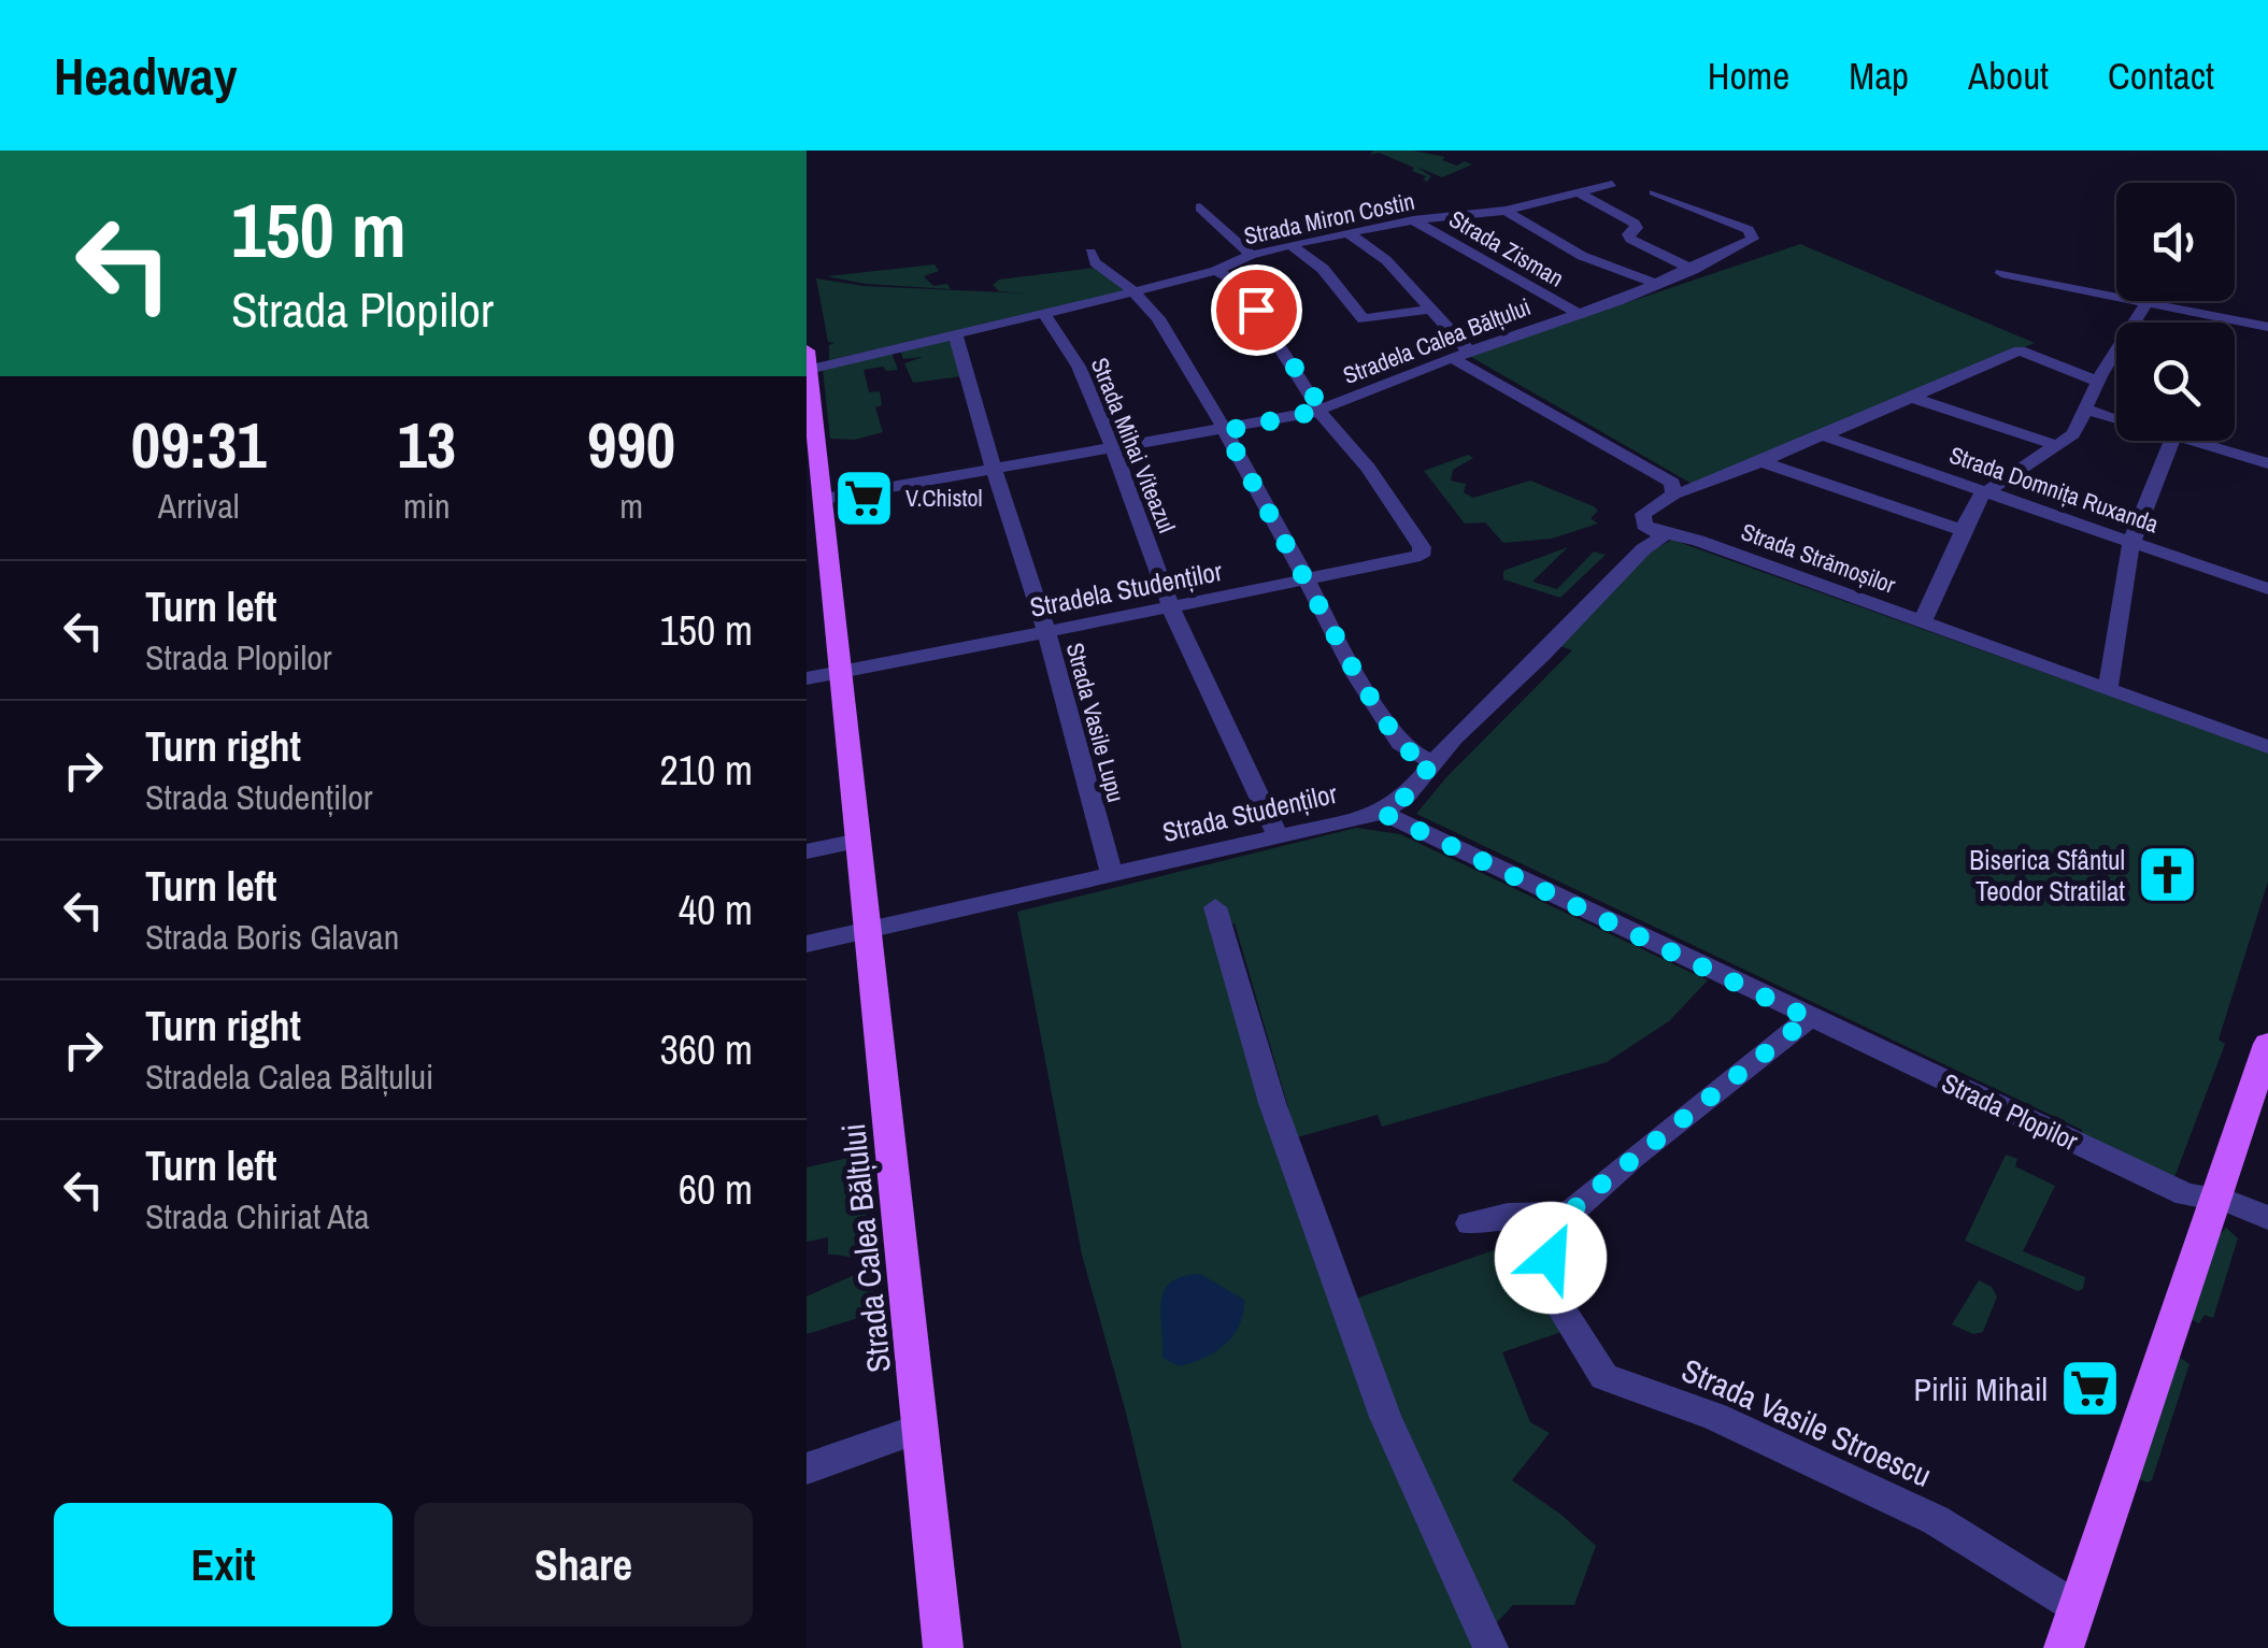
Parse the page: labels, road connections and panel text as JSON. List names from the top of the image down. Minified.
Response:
{"streets":{"main road":["Strada Calea Bălțului"],"street":["Strada Miron Costin","Strada Zisman","Stradela Calea Bălțului","Strada Mihai Viteazul","Strada Domnița Ruxanda","Strada Strămoșilor","Stradela Studenților","Strada Vasile Lupu","Strada Studenților","Strada Plopilor","Strada Vasile Stroescu"]},"crossings":[["Strada Miron Costin","Strada Zisman"],["Strada Miron Costin","Strada Mihai Viteazul"],["Strada Miron Costin","Strada Vasile Lupu"],["Strada Miron Costin","Strada Calea Bălțului"],["Strada Zisman","Stradela Calea Bălțului"],["Stradela Calea Bălțului","Strada Mihai Viteazul"],["Stradela Calea Bălțului","Stradela Studenților"],["Stradela Calea Bălțului","Strada Vasile Lupu"],["Stradela Calea Bălțului","Strada Calea Bălțului"],["Strada Mihai Viteazul","Stradela Studenților"],["Strada Mihai Viteazul","Strada Studenților"],["Stradela Studenților","Strada Vasile Lupu"],["Stradela Studenților","Strada Calea Bălțului"],["Strada Vasile Lupu","Strada Studenților"],["Strada Studenților","Strada Plopilor"],["Strada Studenților","Strada Calea Bălțului"]],"places":{"supermarket":["V.Chistol","Pirlii Mihail"],"church":["Biserica Sfântul Teodor Stratilat"]},"page":{"header":"Headway","nav":["Home","Map","About","Contact"],"turn":["150 m","Strada Plopilor"],"eta":["09:31","Arrival","13","min","990","m"],"list":[{"name":"Turn left","note":"Strada Plopilor","value":"150 m"},{"name":"Turn right","note":"Strada Studenților","value":"210 m"},{"name":"Turn left","note":"Strada Boris Glavan","value":"40 m"},{"name":"Turn right","note":"Stradela Calea Bălțului","value":"360 m"},{"name":"Turn left","note":"Strada Chiriat Ata","value":"60 m"}],"buttons":["Exit","Share"]}}
